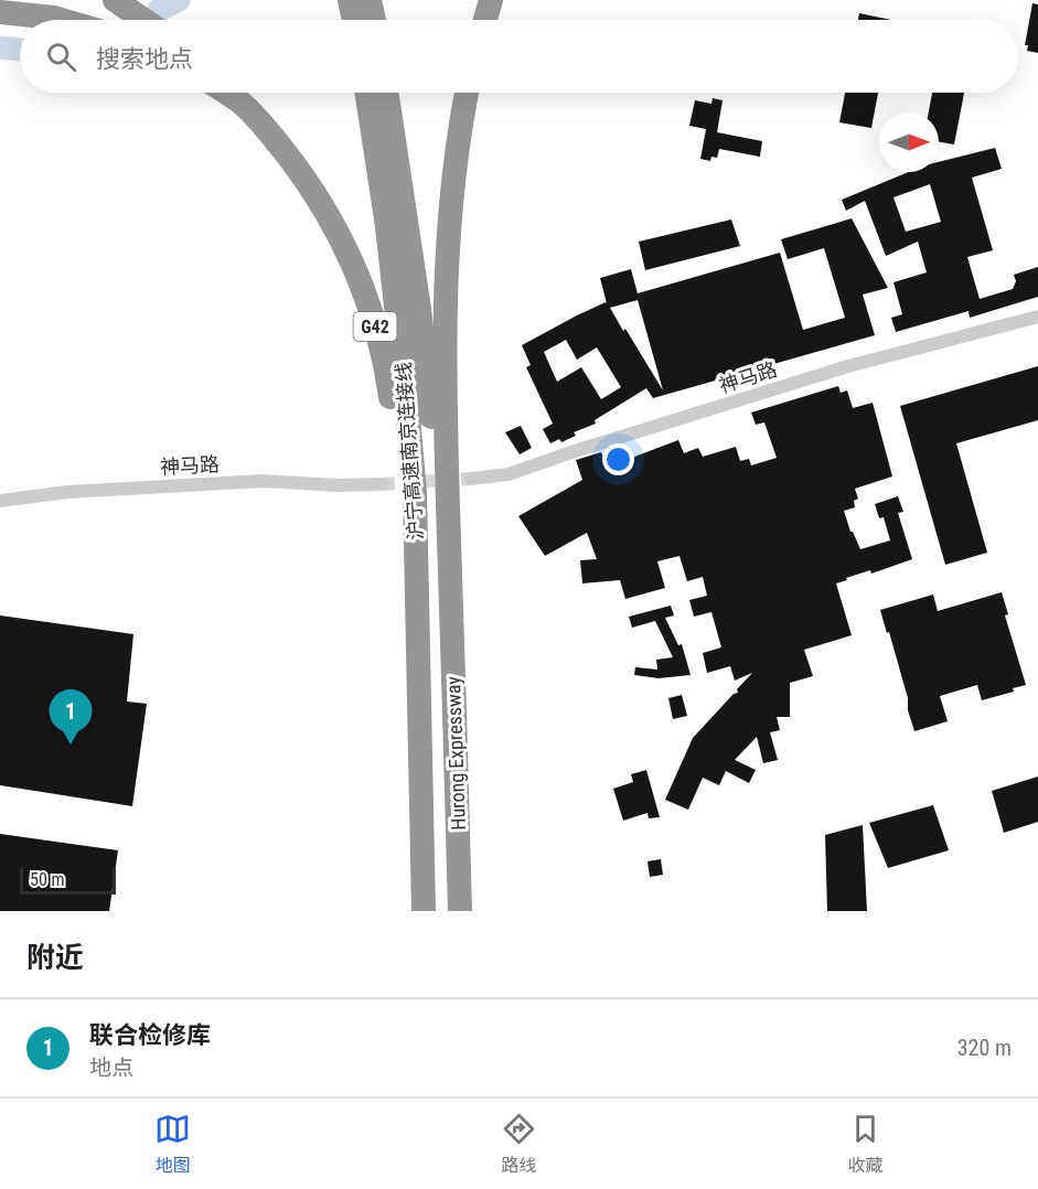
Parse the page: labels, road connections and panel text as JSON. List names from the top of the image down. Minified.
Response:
{"streets":{"highway":["G42","沪宁高速南京连接线","Hurong Expressway"],"street":["神马路"]},"crossings":[["G42","沪宁高速南京连接线"],["G42","Hurong Expressway"],["沪宁高速南京连接线","Hurong Expressway"]],"scale_bar":"50 m","north":"right","page":{"search":"搜索地点","pins":"1","scale":"50 m","heading":"附近","list":[{"mark":"1","name":"联合检修库","note":"地点","value":"320 m"}],"nav":["地图","路线","收藏"]}}
